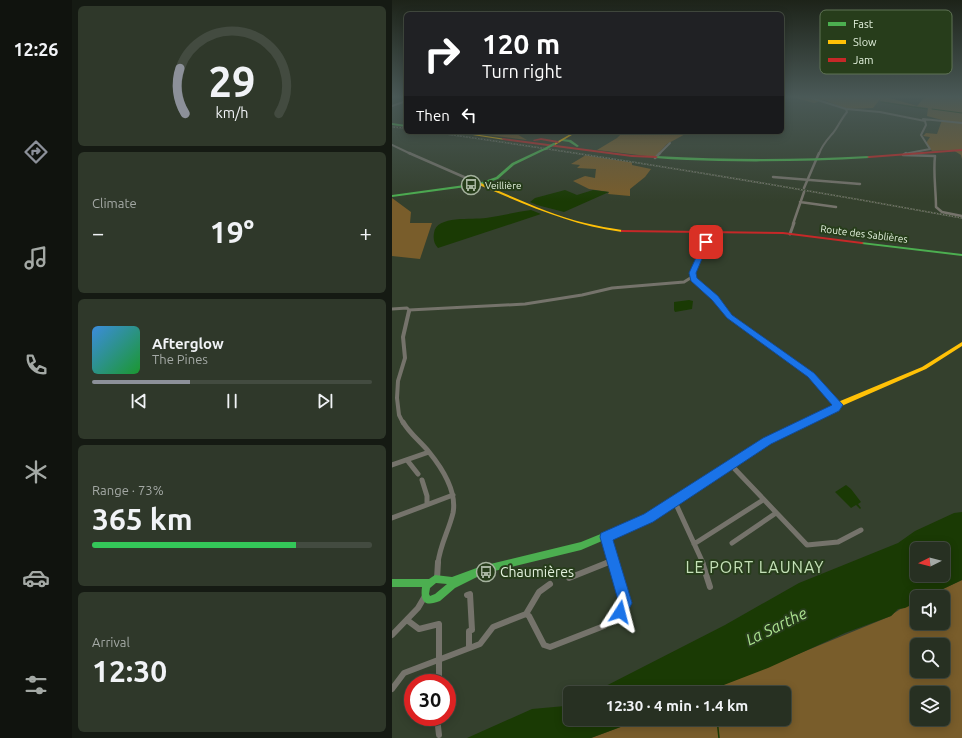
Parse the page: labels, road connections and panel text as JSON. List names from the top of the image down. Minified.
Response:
{"streets":{"street":["Route des Sablières"]},"districts":["LE PORT LAUNAY"],"water":["La Sarthe"],"places":{"bus stop":["Veillière","Chaumières"]},"legend":["Fast","Slow","Jam"],"north":"left","page":{"tabs":"12:26","turn":["120 m","Turn right"],"then":"Then","tile":["Climate",["Range · 73%","365 km"],["Arrival","12:30"]],"heat":["−","19°","+"],"song":["Afterglow","The Pines"],"limit":"30","trip":"12:30 · 4 min · 1.4 km","gauge":["29","km/h"]}}
